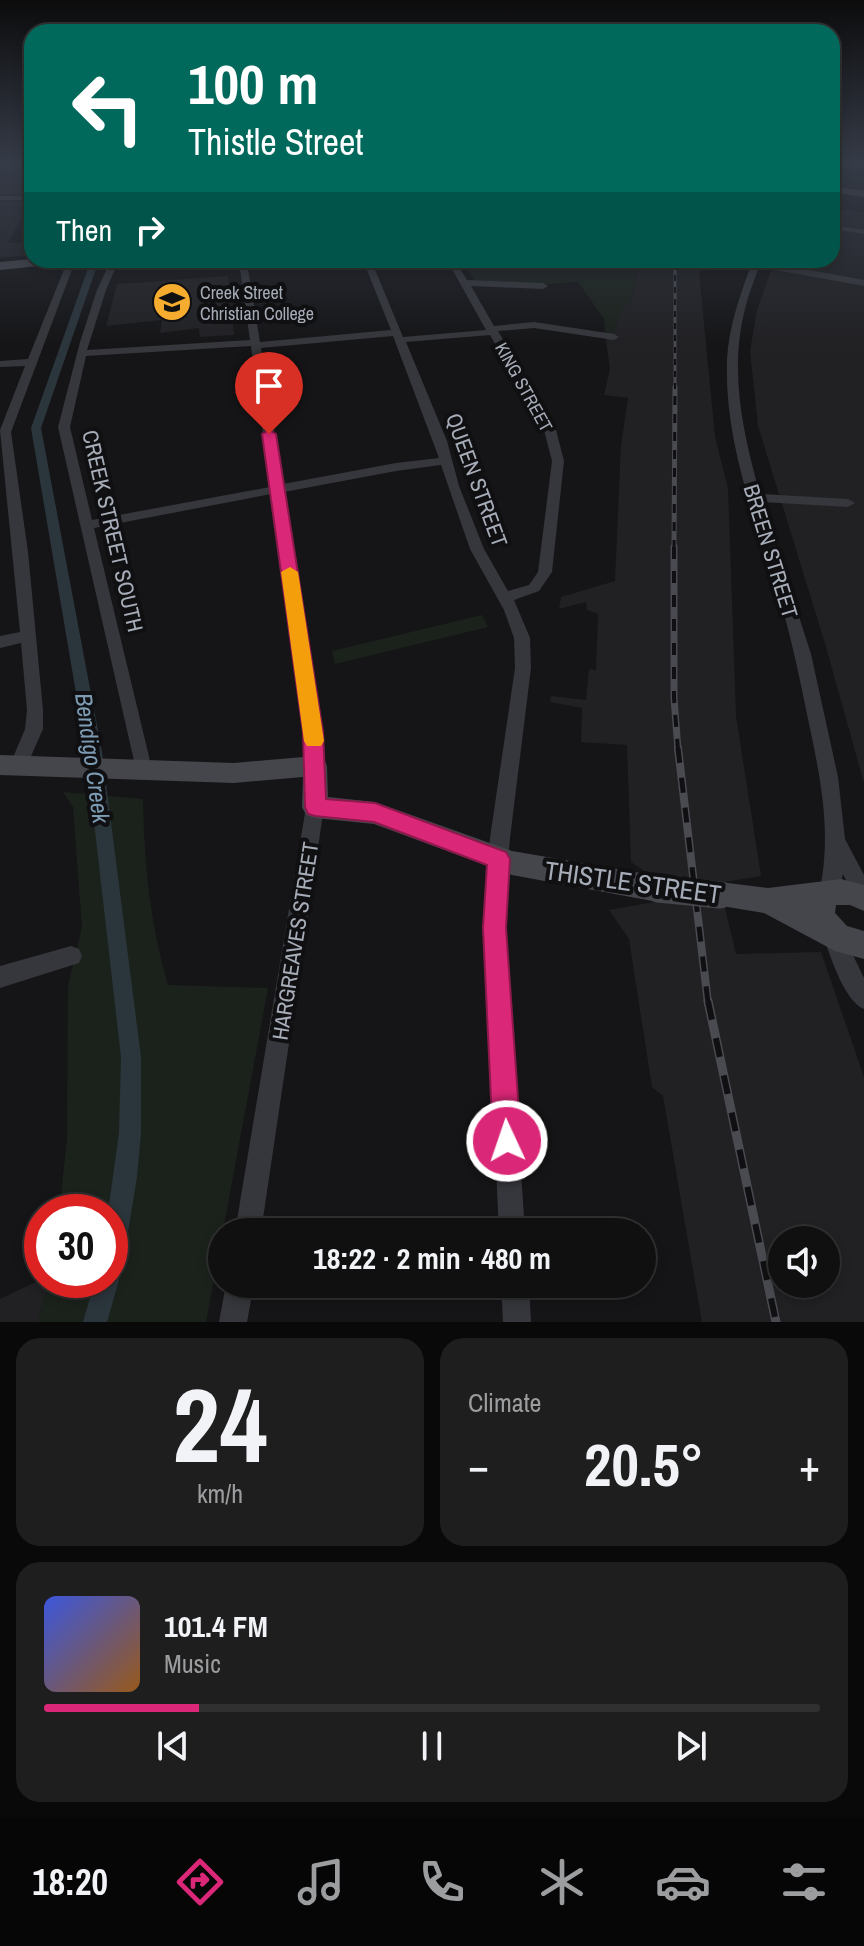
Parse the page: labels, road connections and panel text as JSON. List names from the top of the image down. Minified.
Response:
{"streets":{"street":["KING STREET","QUEEN STREET","CREEK STREET SOUTH","BREEN STREET","THISTLE STREET","HARGREAVES STREET"]},"crossings":[["KING STREET","QUEEN STREET"],["QUEEN STREET","THISTLE STREET"],["BREEN STREET","THISTLE STREET"],["THISTLE STREET","HARGREAVES STREET"]],"water":["Bendigo Creek"],"places":{"school or university":["Creek Street Christian College"]},"page":{"turn":["100 m","Thistle Street"],"then":"Then","limit":"30","trip":"18:22 · 2 min · 480 m","tile":[["24","km/h"],"Climate"],"heat":["−","20.5°","+"],"song":["101.4 FM","Music"],"tabs":"18:20"}}
